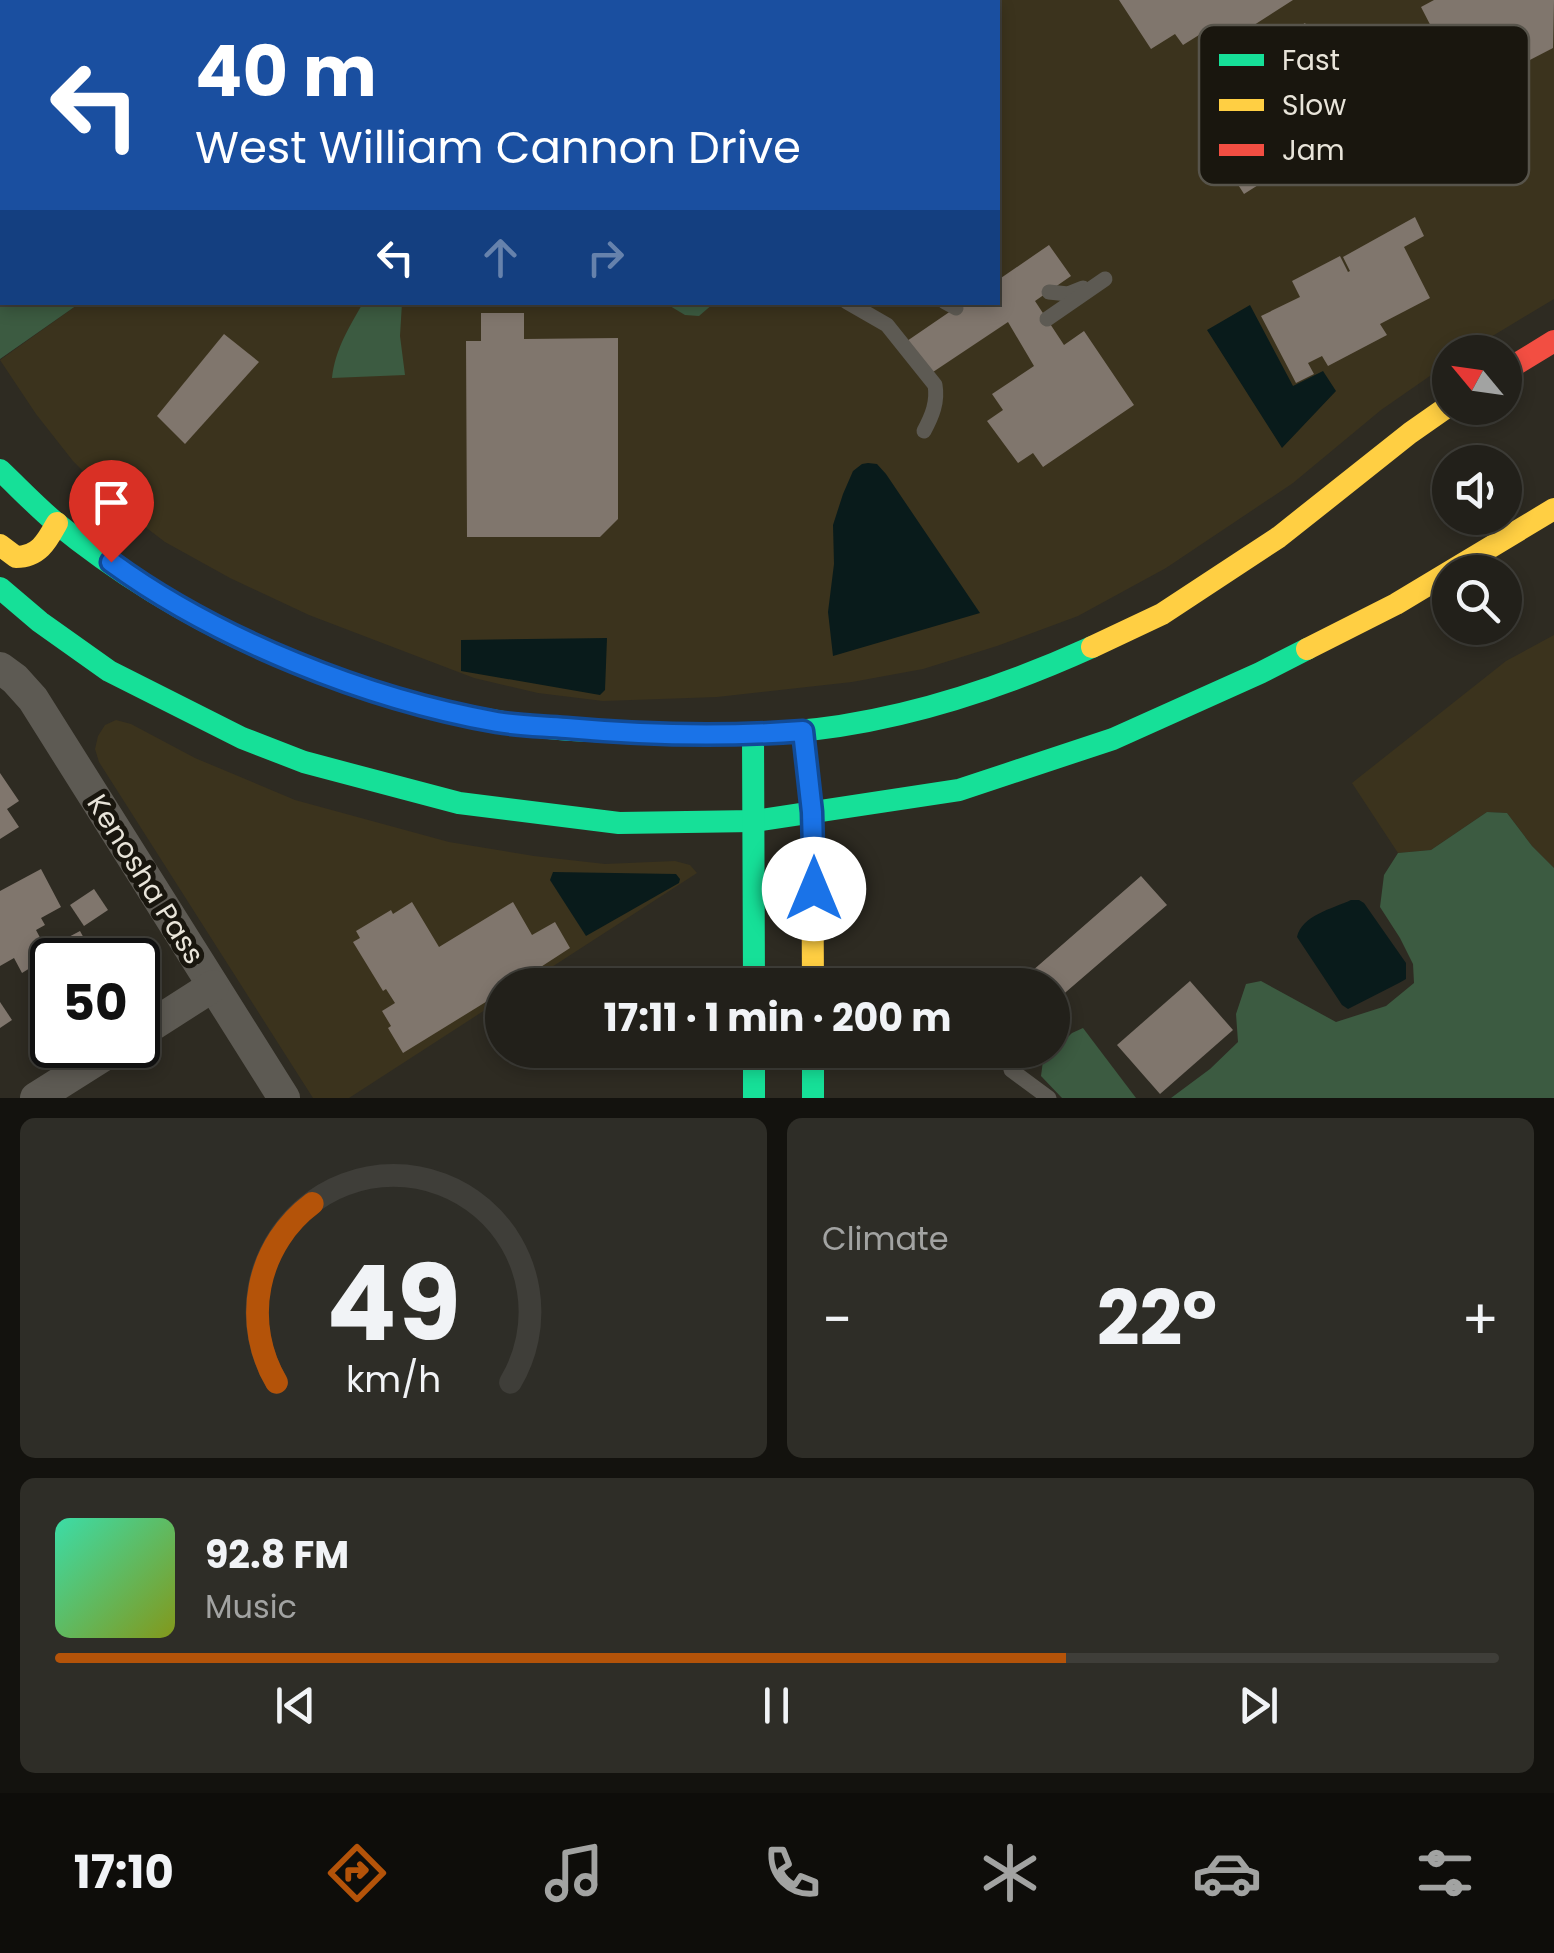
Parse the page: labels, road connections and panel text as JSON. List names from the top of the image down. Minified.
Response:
{"streets":{"street":["Kenosha Pass"]},"legend":["Fast","Slow","Jam"],"north":"top left","page":{"turn":["40 m","West William Cannon Drive"],"limit":"50","trip":"17:11 · 1 min · 200 m","tile":"Climate","heat":["−","22°","+"],"song":["92.8 FM","Music"],"tabs":"17:10","gauge":["49","km/h"]}}
